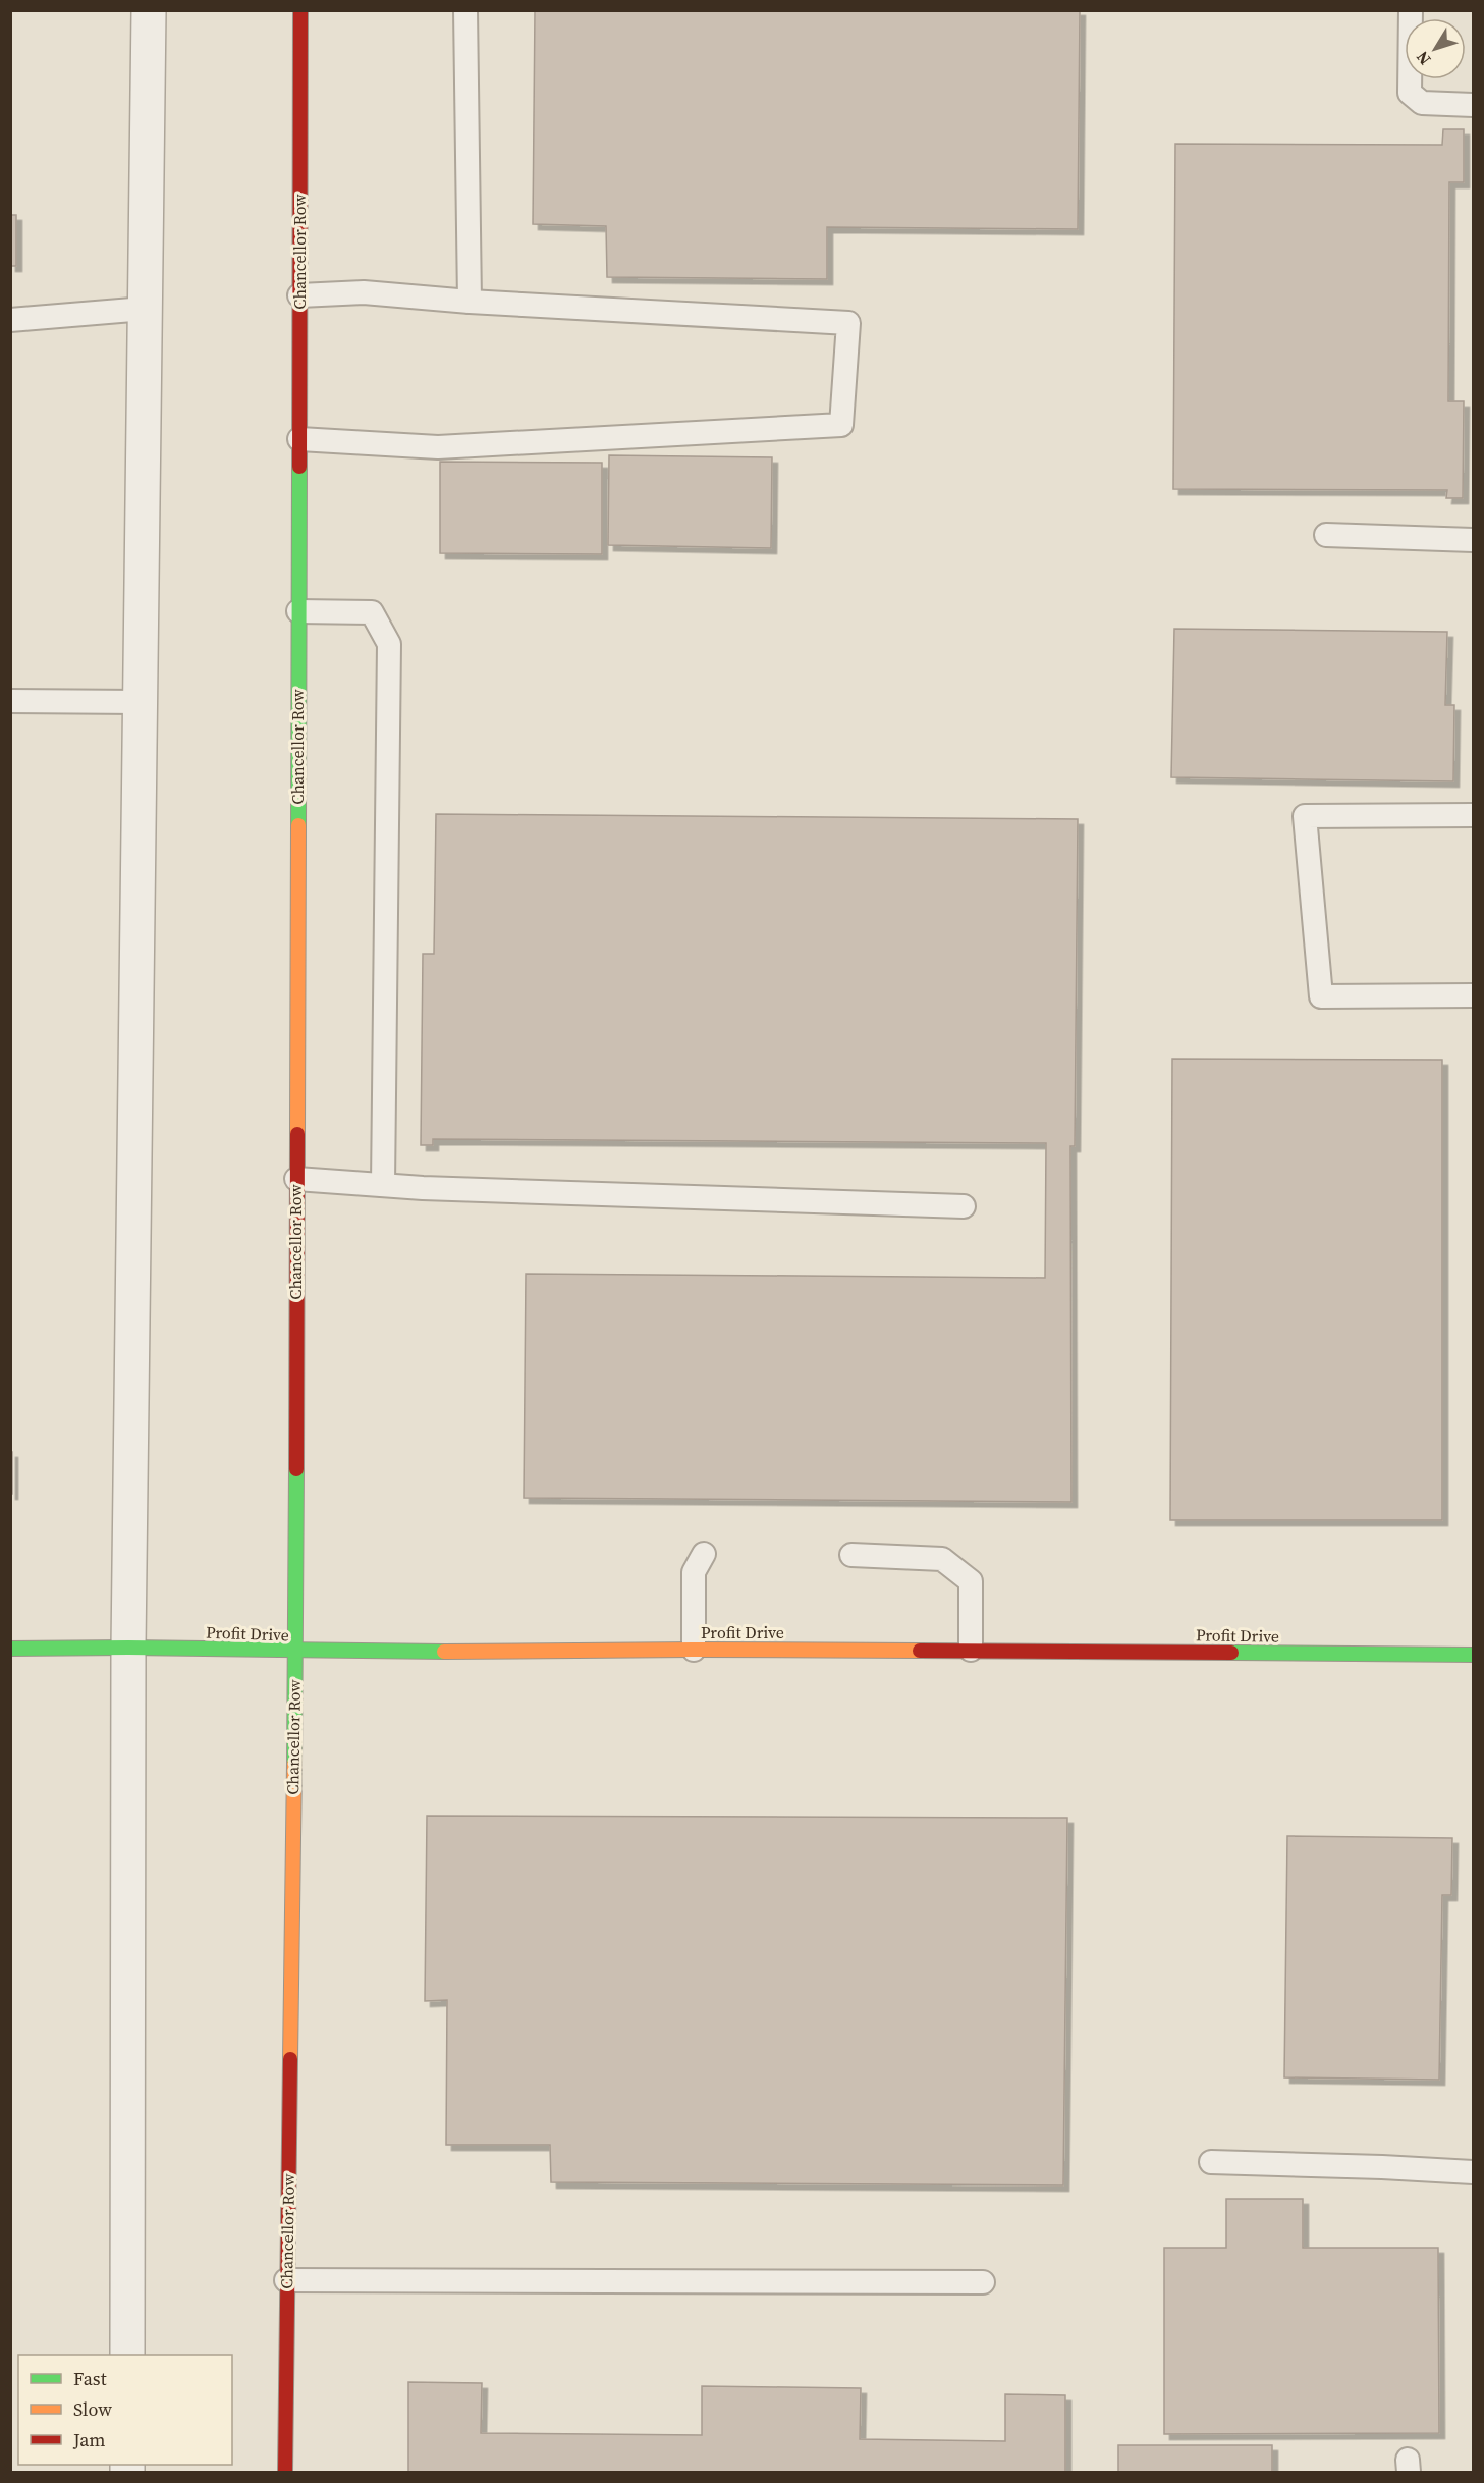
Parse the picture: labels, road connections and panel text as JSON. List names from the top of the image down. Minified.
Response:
{"streets":{"street":["Chancellor Row","Profit Drive"]},"crossings":[["Chancellor Row","Profit Drive"]],"legend":["Fast","Slow","Jam"],"north":"bottom left"}
